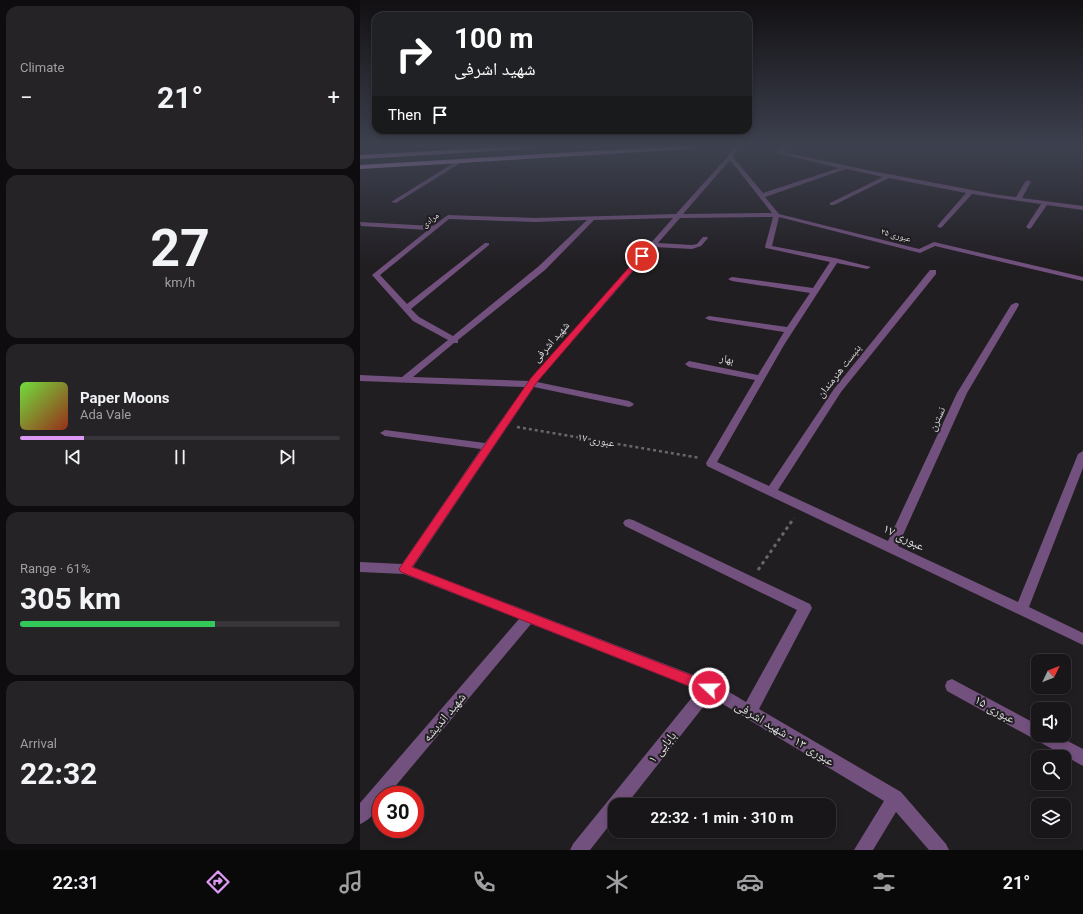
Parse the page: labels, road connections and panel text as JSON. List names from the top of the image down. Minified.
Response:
{"streets":{"street":["مرادی","عبوری ۲۵","شهید اشرفی","بهار","بنبست هنرمندان","نسترن","عبوری ۱۷","عبوری ۱۵","شهید اندیشه","عبوری ۱۳ - شهید اشرفی","بابایی ۱"]},"crossings":[["مرادی","عبوری ۲۵"],["مرادی","شهید اشرفی"],["عبوری ۲۵","شهید اشرفی"],["شهید اشرفی","عبوری ۱۷"],["شهید اشرفی","عبوری ۱۳ - شهید اشرفی"],["بنبست هنرمندان","عبوری ۱۷"],["نسترن","عبوری ۱۷"],["شهید اندیشه","عبوری ۱۳ - شهید اشرفی"],["عبوری ۱۳ - شهید اشرفی","بابایی ۱"]],"north":"top right","page":{"tile":["Climate",["27","km/h"],["Range · 61%","305 km"],["Arrival","22:32"]],"turn":["100 m","شهید اشرفی"],"heat":["−","21°","+"],"then":"Then","song":["Paper Moons","Ada Vale"],"limit":"30","trip":"22:32 · 1 min · 310 m","tabs":["22:31","21°"]}}
